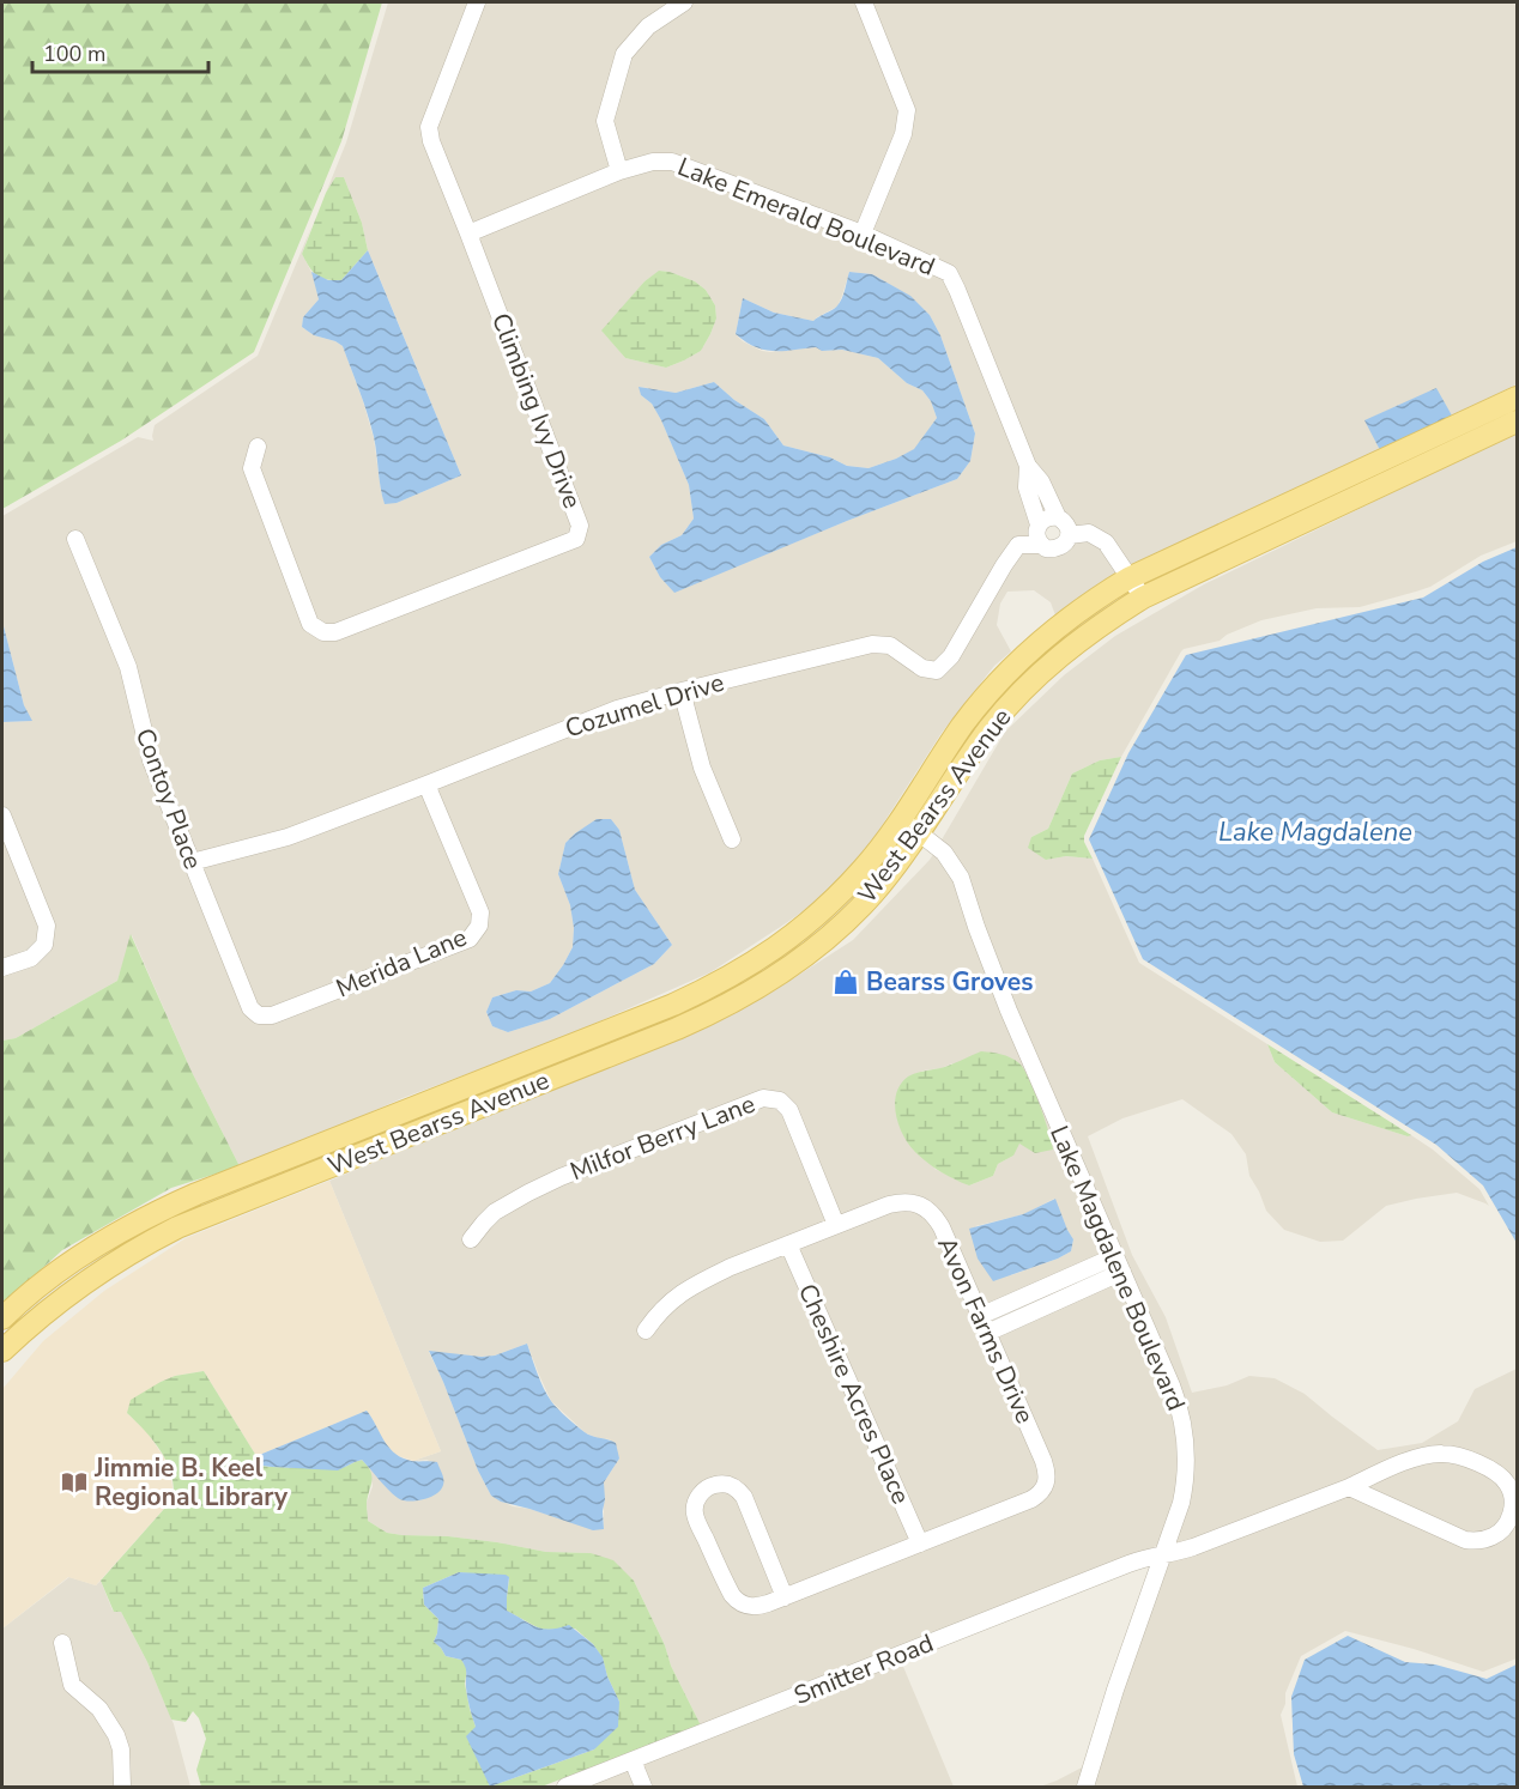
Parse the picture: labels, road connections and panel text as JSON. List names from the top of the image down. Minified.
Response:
{"streets":{"main road":["West Bearss Avenue"],"street":["Lake Emerald Boulevard","Climbing Ivy Drive","Cozumel Drive","Contoy Place","Merida Lane","Milfor Berry Lane","Lake Magdalene Boulevard","Avon Farms Drive","Cheshire Acres Place","Smitter Road"]},"crossings":[["Lake Emerald Boulevard","Climbing Ivy Drive"],["Lake Emerald Boulevard","Cozumel Drive"],["Cozumel Drive","Contoy Place"],["Cozumel Drive","Merida Lane"],["Contoy Place","Merida Lane"],["West Bearss Avenue","Lake Magdalene Boulevard"],["Milfor Berry Lane","Avon Farms Drive"],["Lake Magdalene Boulevard","Smitter Road"],["Avon Farms Drive","Cheshire Acres Place"]],"water":["Lake Magdalene"],"places":{"shop":["Bearss Groves"],"library":["Jimmie B. Keel Regional Library"]},"scale_bar":"100 m"}
